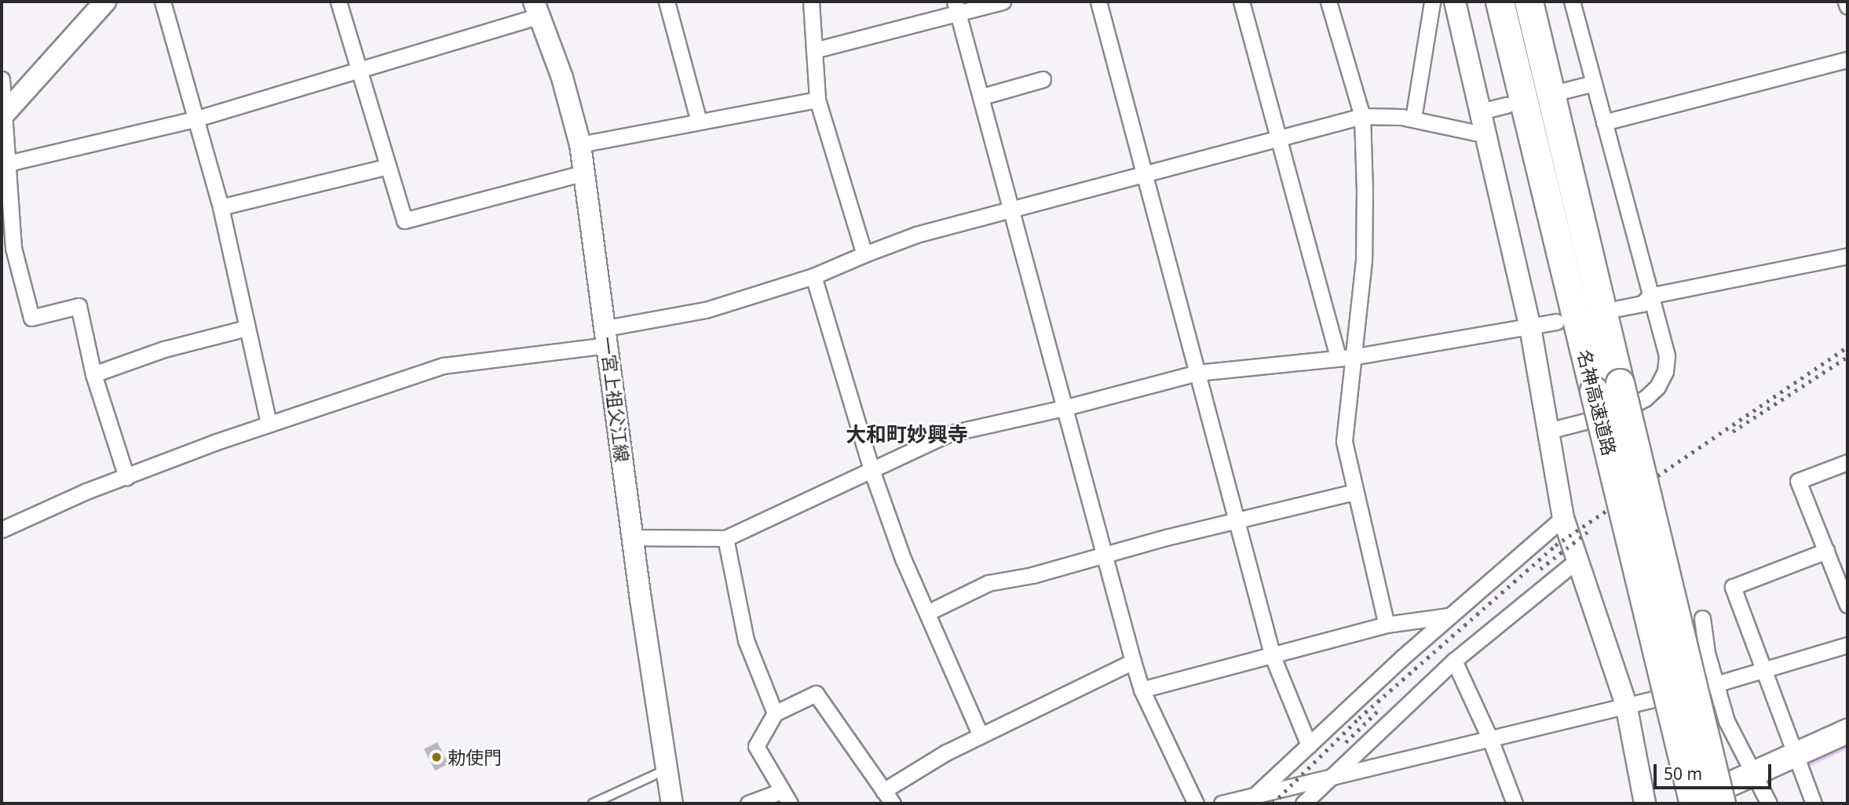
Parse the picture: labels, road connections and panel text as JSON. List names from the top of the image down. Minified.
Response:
{"streets":{"highway":["名神高速道路"],"street":["一宮上祖父江線"]},"districts":["大和町妙興寺"],"places":["勅使門"],"scale_bar":"50 m"}
